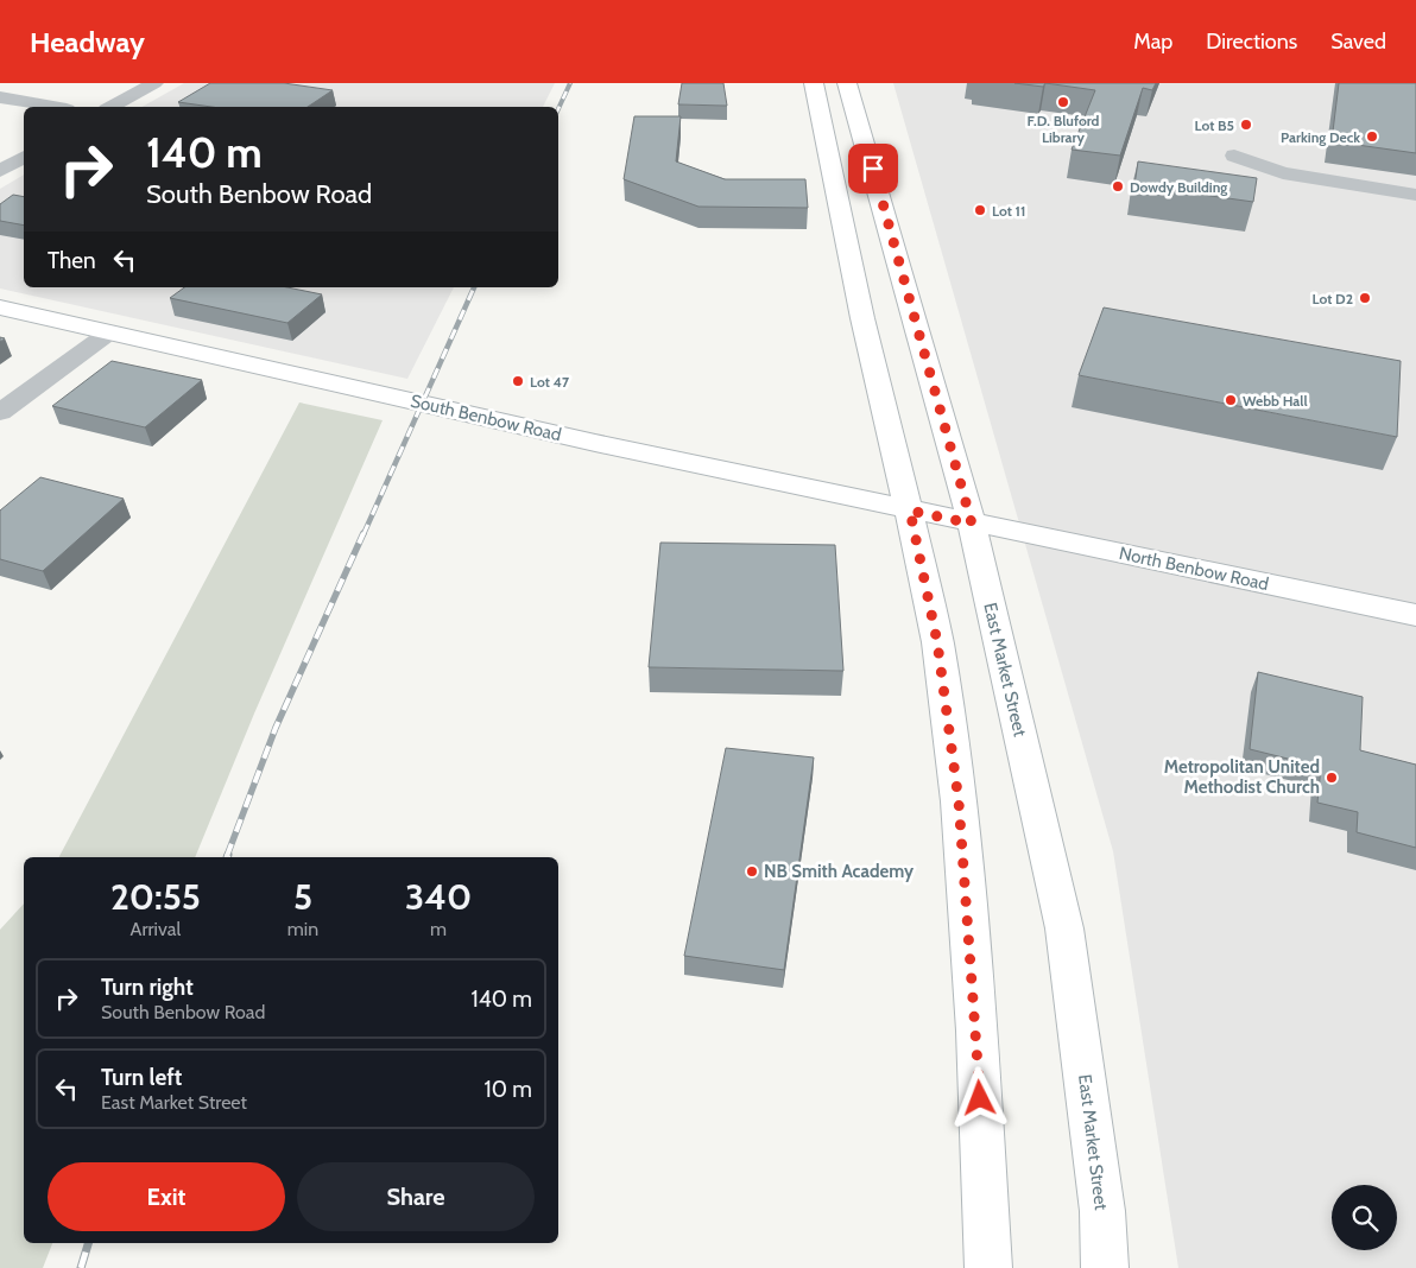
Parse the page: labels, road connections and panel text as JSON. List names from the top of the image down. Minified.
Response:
{"streets":{"main road":["South Benbow Road","North Benbow Road","East Market Street"]},"crossings":[["South Benbow Road","North Benbow Road"],["South Benbow Road","East Market Street"],["North Benbow Road","East Market Street"]],"places":["F.D. Bluford Library","Lot B5","Parking Deck","Dowdy Building","Lot 11","Lot D2","Lot 47","Webb Hall","Metropolitan United Methodist Church","NB Smith Academy"],"page":{"header":"Headway","nav":["Map","Directions","Saved"],"turn":["140 m","South Benbow Road"],"then":"Then","eta":["20:55","Arrival","5","min","340","m"],"list":[{"name":"Turn right","note":"South Benbow Road","value":"140 m"},{"name":"Turn left","note":"East Market Street","value":"10 m"}],"buttons":["Exit","Share"]}}
